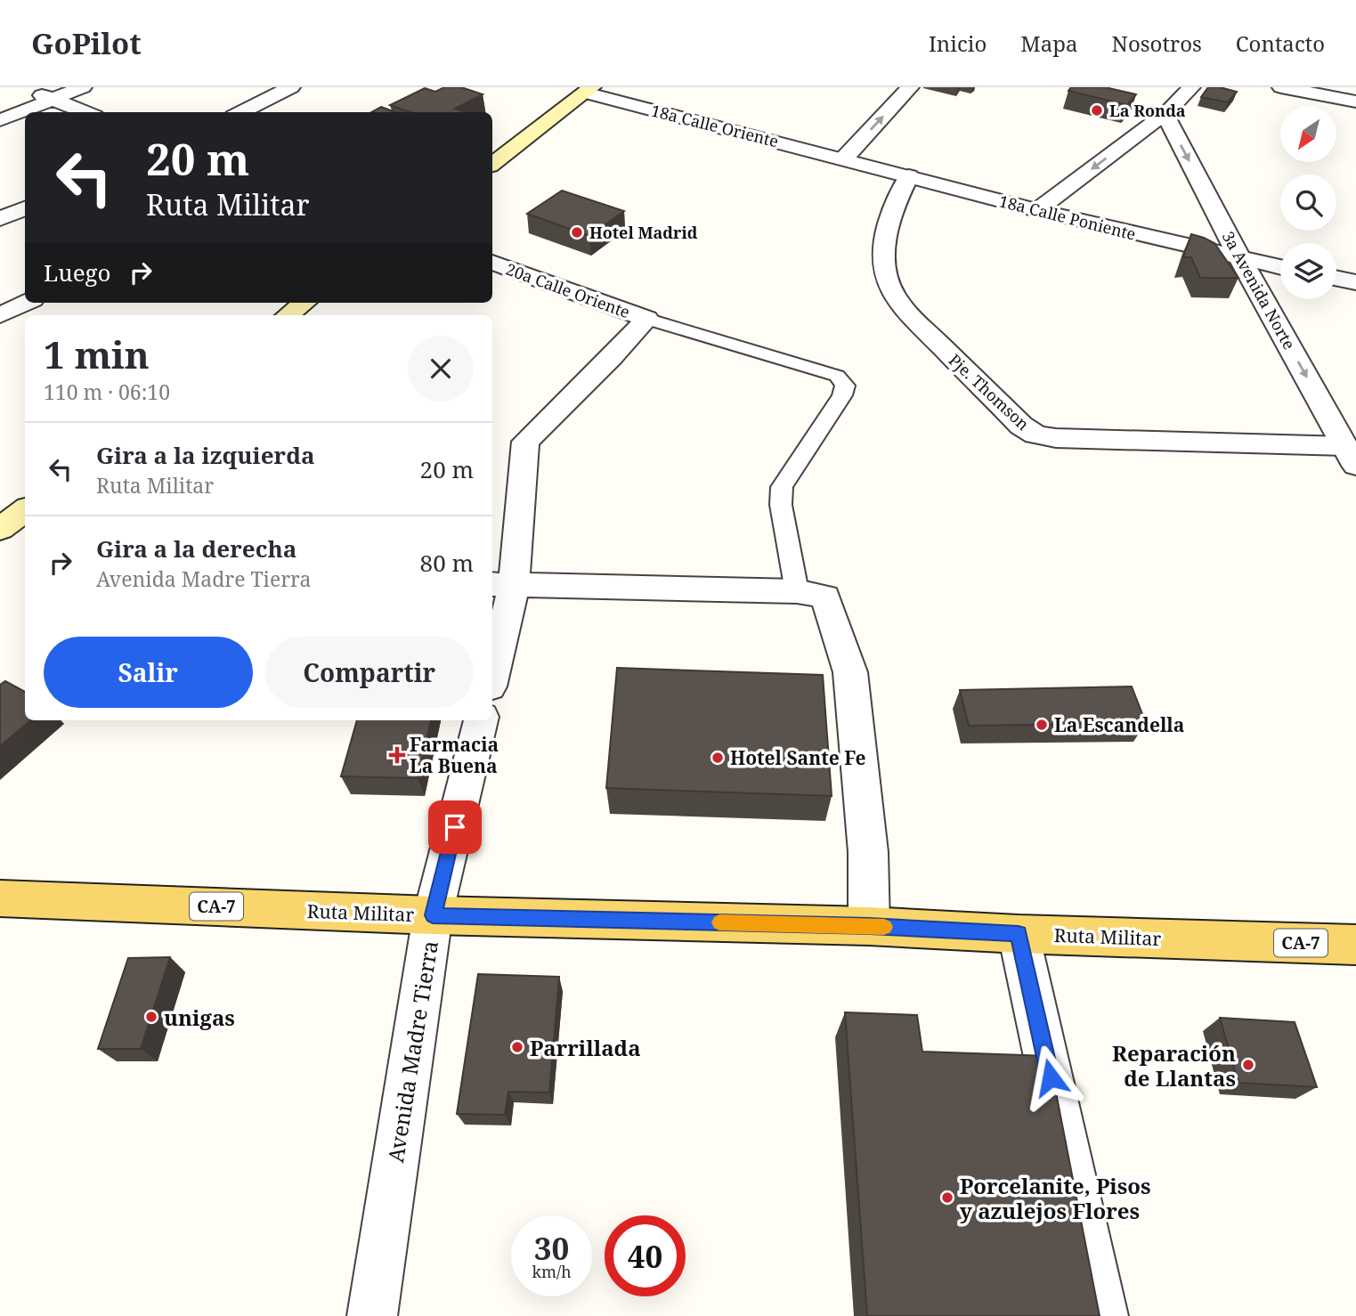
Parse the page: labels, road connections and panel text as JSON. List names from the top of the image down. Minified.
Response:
{"streets":{"main road":["CA-7","Ruta Militar"],"street":["18a Calle Oriente","18a Calle Poniente","20a Calle Oriente","3a Avenida Norte","Pje. Thomson","Avenida Madre Tierra"]},"crossings":[["18a Calle Oriente","18a Calle Poniente"],["18a Calle Poniente","3a Avenida Norte"],["18a Calle Poniente","Pje. Thomson"],["3a Avenida Norte","Pje. Thomson"],["Ruta Militar","Avenida Madre Tierra"]],"one_way":["3a Avenida Norte"],"places":{"other":["La Ronda","Hotel Madrid","La Escandella","Hotel Sante Fe","unigas","Parrillada","Reparación de Llantas","Porcelanite, Pisos y azulejos Flores"],"health":["Farmacia La Buena"]},"north":"bottom left","page":{"header":"GoPilot","nav":["Inicio","Mapa","Nosotros","Contacto"],"turn":["20 m","Ruta Militar"],"then":"Luego","heading":["1 min","110 m · 06:10"],"list":[{"name":"Gira a la izquierda","note":"Ruta Militar","value":"20 m"},{"name":"Gira a la derecha","note":"Avenida Madre Tierra","value":"80 m"}],"buttons":["Salir","Compartir"],"speed":"30 km/h","limit":"40"}}
